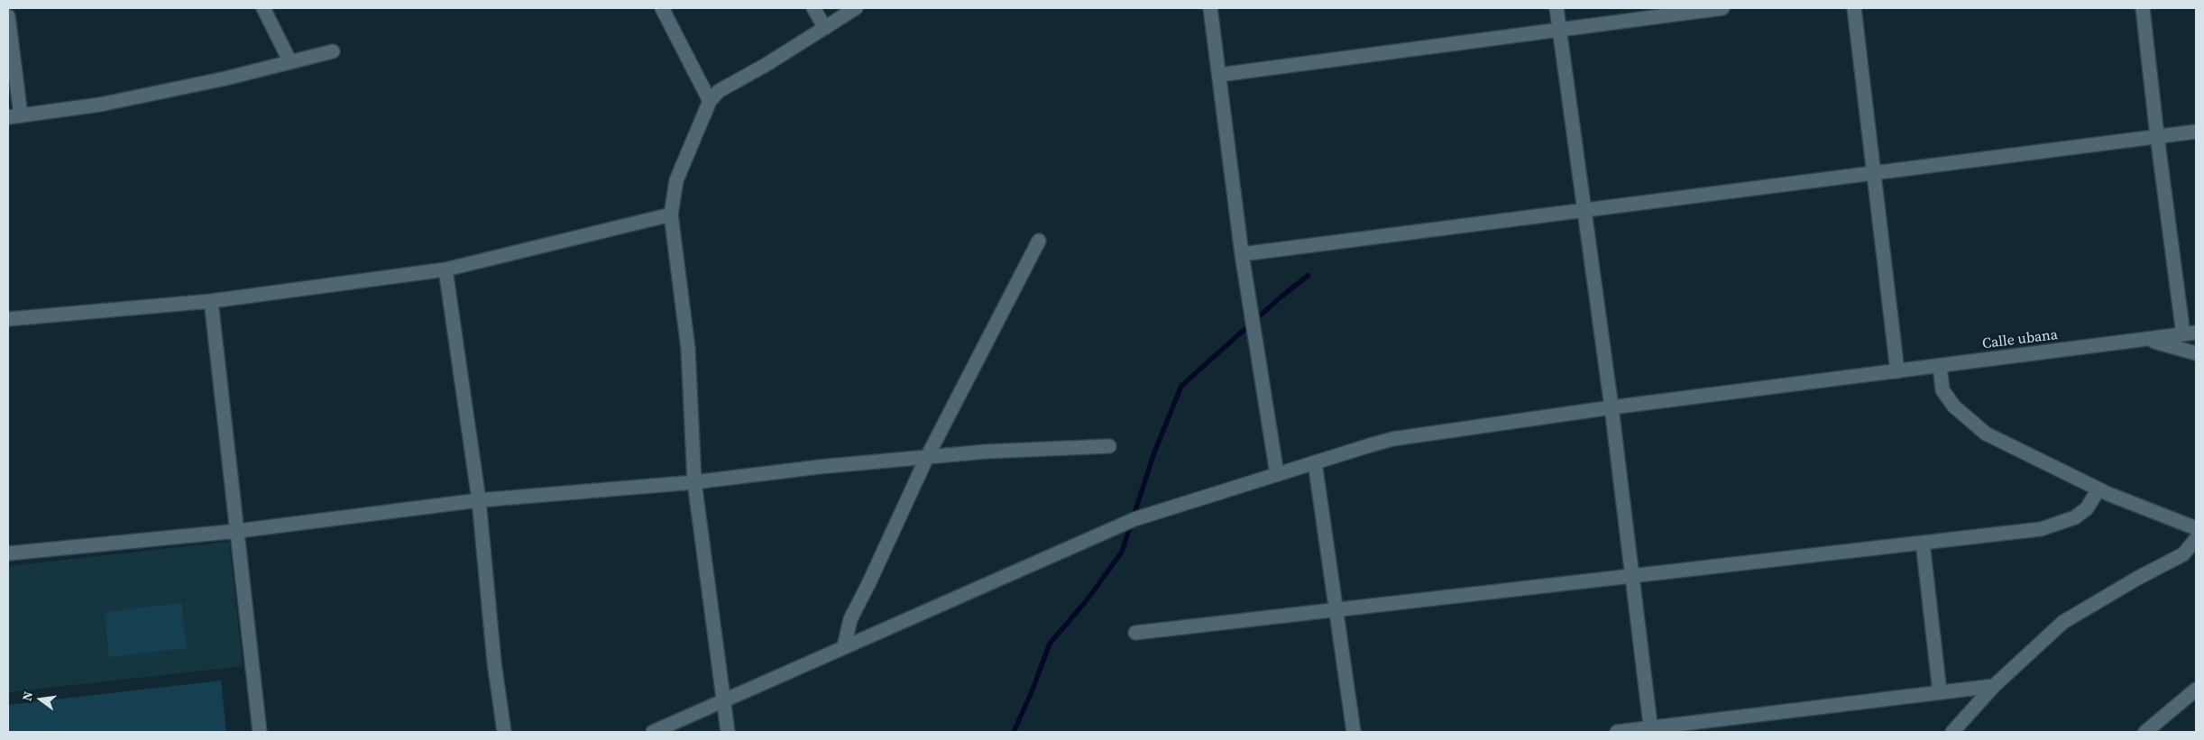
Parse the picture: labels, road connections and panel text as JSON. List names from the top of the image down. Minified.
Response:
{"streets":{"street":["Calle ubana"]},"north":"left"}
